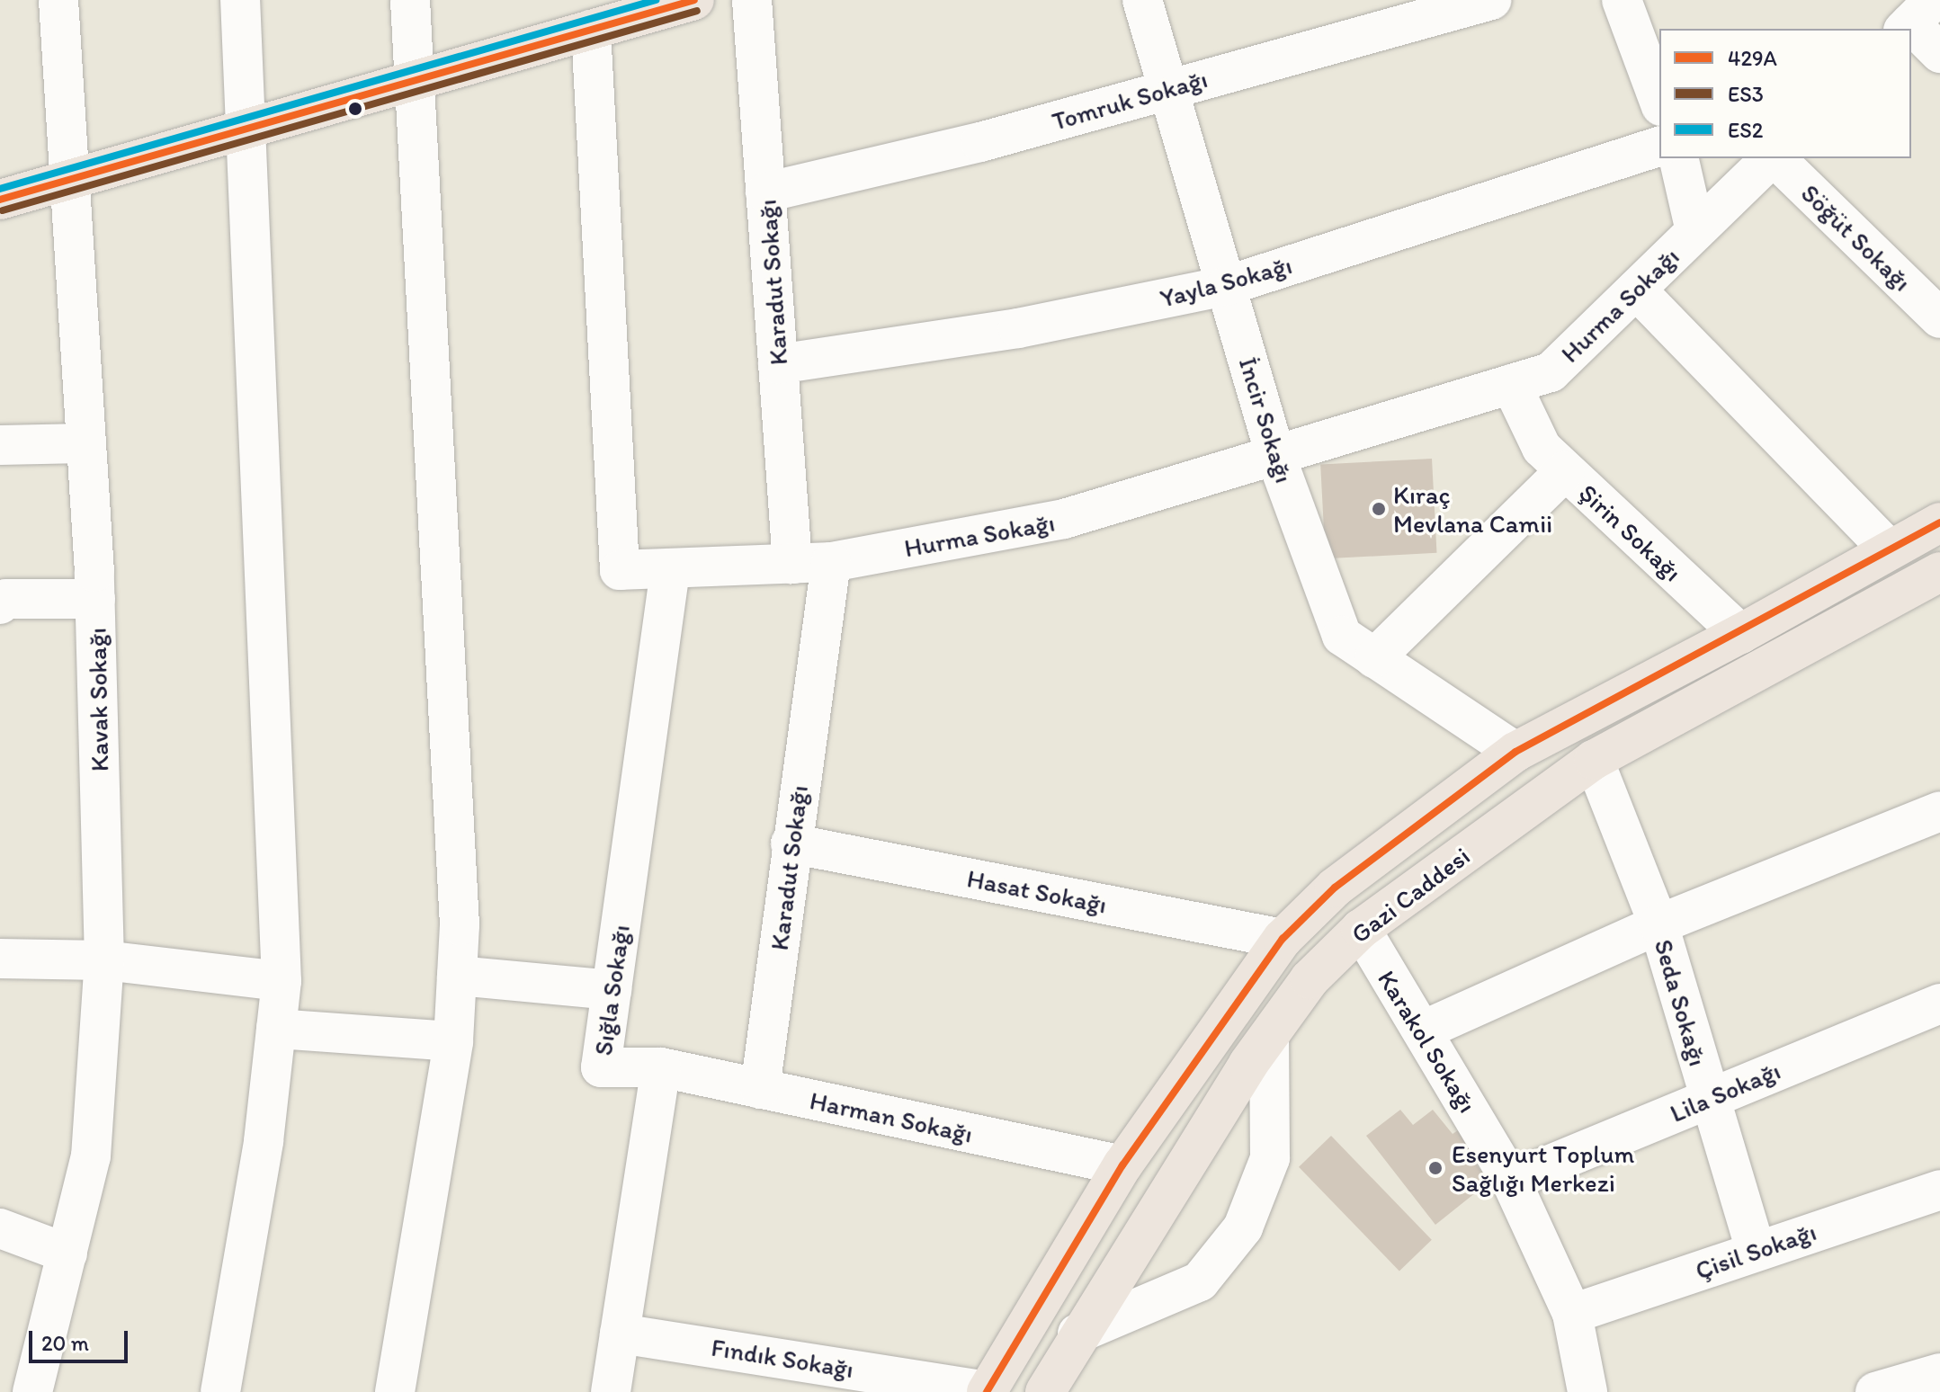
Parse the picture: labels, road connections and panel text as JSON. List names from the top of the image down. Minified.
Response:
{"streets":{"main road":["Gazi Caddesi"],"street":["Tomruk Sokağı","Söğüt Sokağı","Yayla Sokağı","Karadut Sokağı","Hurma Sokağı","İncir Sokağı","Şirin Sokağı","Kavak Sokağı","Hasat Sokağı","Sığla Sokağı","Seda Sokağı","Karakol Sokağı","Lila Sokağı","Harman Sokağı","Çisil Sokağı","Fındık Sokağı"]},"crossings":[["Tomruk Sokağı","Karadut Sokağı"],["Tomruk Sokağı","İncir Sokağı"],["Yayla Sokağı","Karadut Sokağı"],["Yayla Sokağı","İncir Sokağı"],["Karadut Sokağı","Hurma Sokağı"],["Karadut Sokağı","Hasat Sokağı"],["Karadut Sokağı","Harman Sokağı"],["Hurma Sokağı","İncir Sokağı"],["Hurma Sokağı","Şirin Sokağı"],["Hurma Sokağı","Sığla Sokağı"],["İncir Sokağı","Gazi Caddesi"],["Şirin Sokağı","Gazi Caddesi"],["Hasat Sokağı","Gazi Caddesi"],["Gazi Caddesi","Seda Sokağı"],["Gazi Caddesi","Karakol Sokağı"],["Gazi Caddesi","Harman Sokağı"],["Gazi Caddesi","Fındık Sokağı"],["Sığla Sokağı","Harman Sokağı"],["Seda Sokağı","Lila Sokağı"],["Seda Sokağı","Çisil Sokağı"],["Karakol Sokağı","Lila Sokağı"],["Karakol Sokağı","Çisil Sokağı"]],"places":["Kıraç Mevlana Camii","Esenyurt Toplum Sağlığı Merkezi"],"lines":["transit line 429A","transit line ES2","transit line ES3"],"legend":["429A","ES3","ES2"],"scale_bar":"20 m"}
